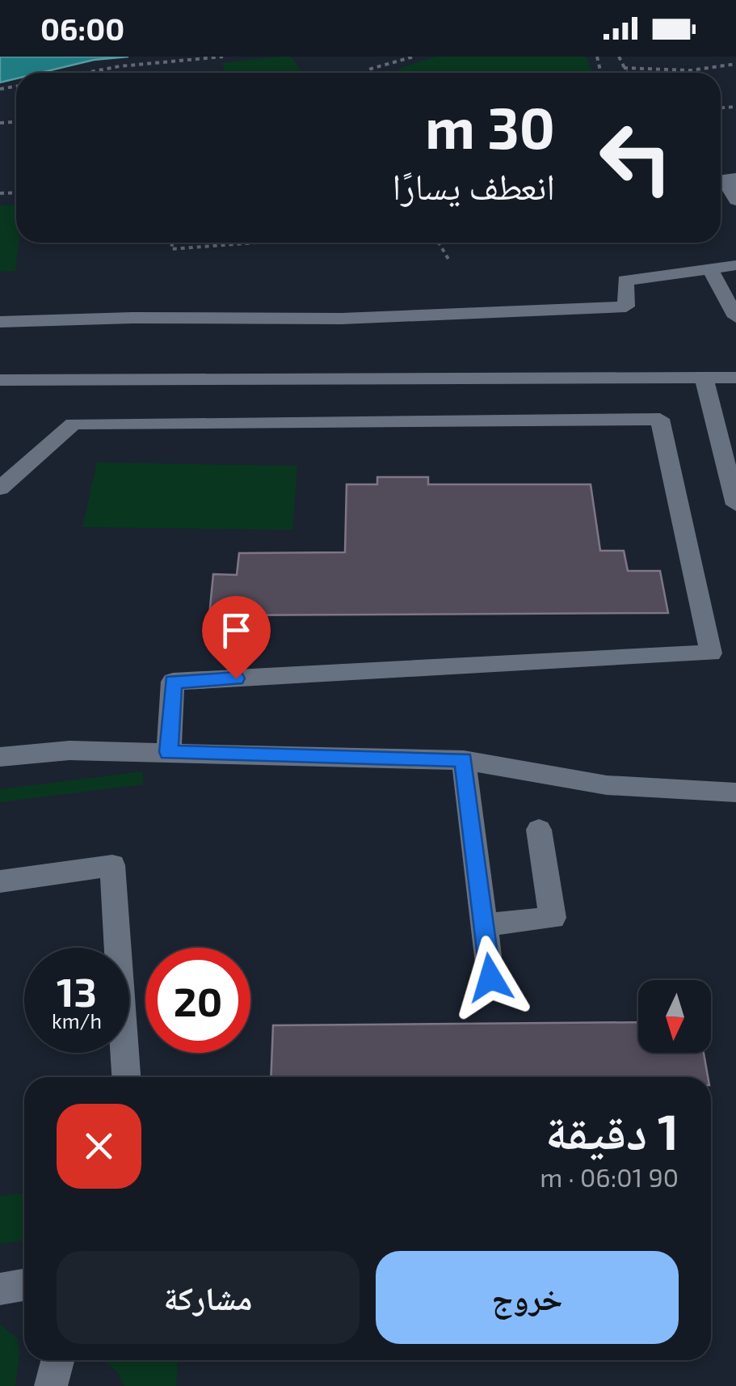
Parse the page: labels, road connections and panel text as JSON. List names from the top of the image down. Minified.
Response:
{"north":"bottom","page":{"status":"06:00","turn":["30 m","انعطف يسارًا"],"speed":"13 km/h","limit":"20","heading":["1 دقيقة","90 m · 06:01"],"buttons":["خروج","مشاركة"]}}
